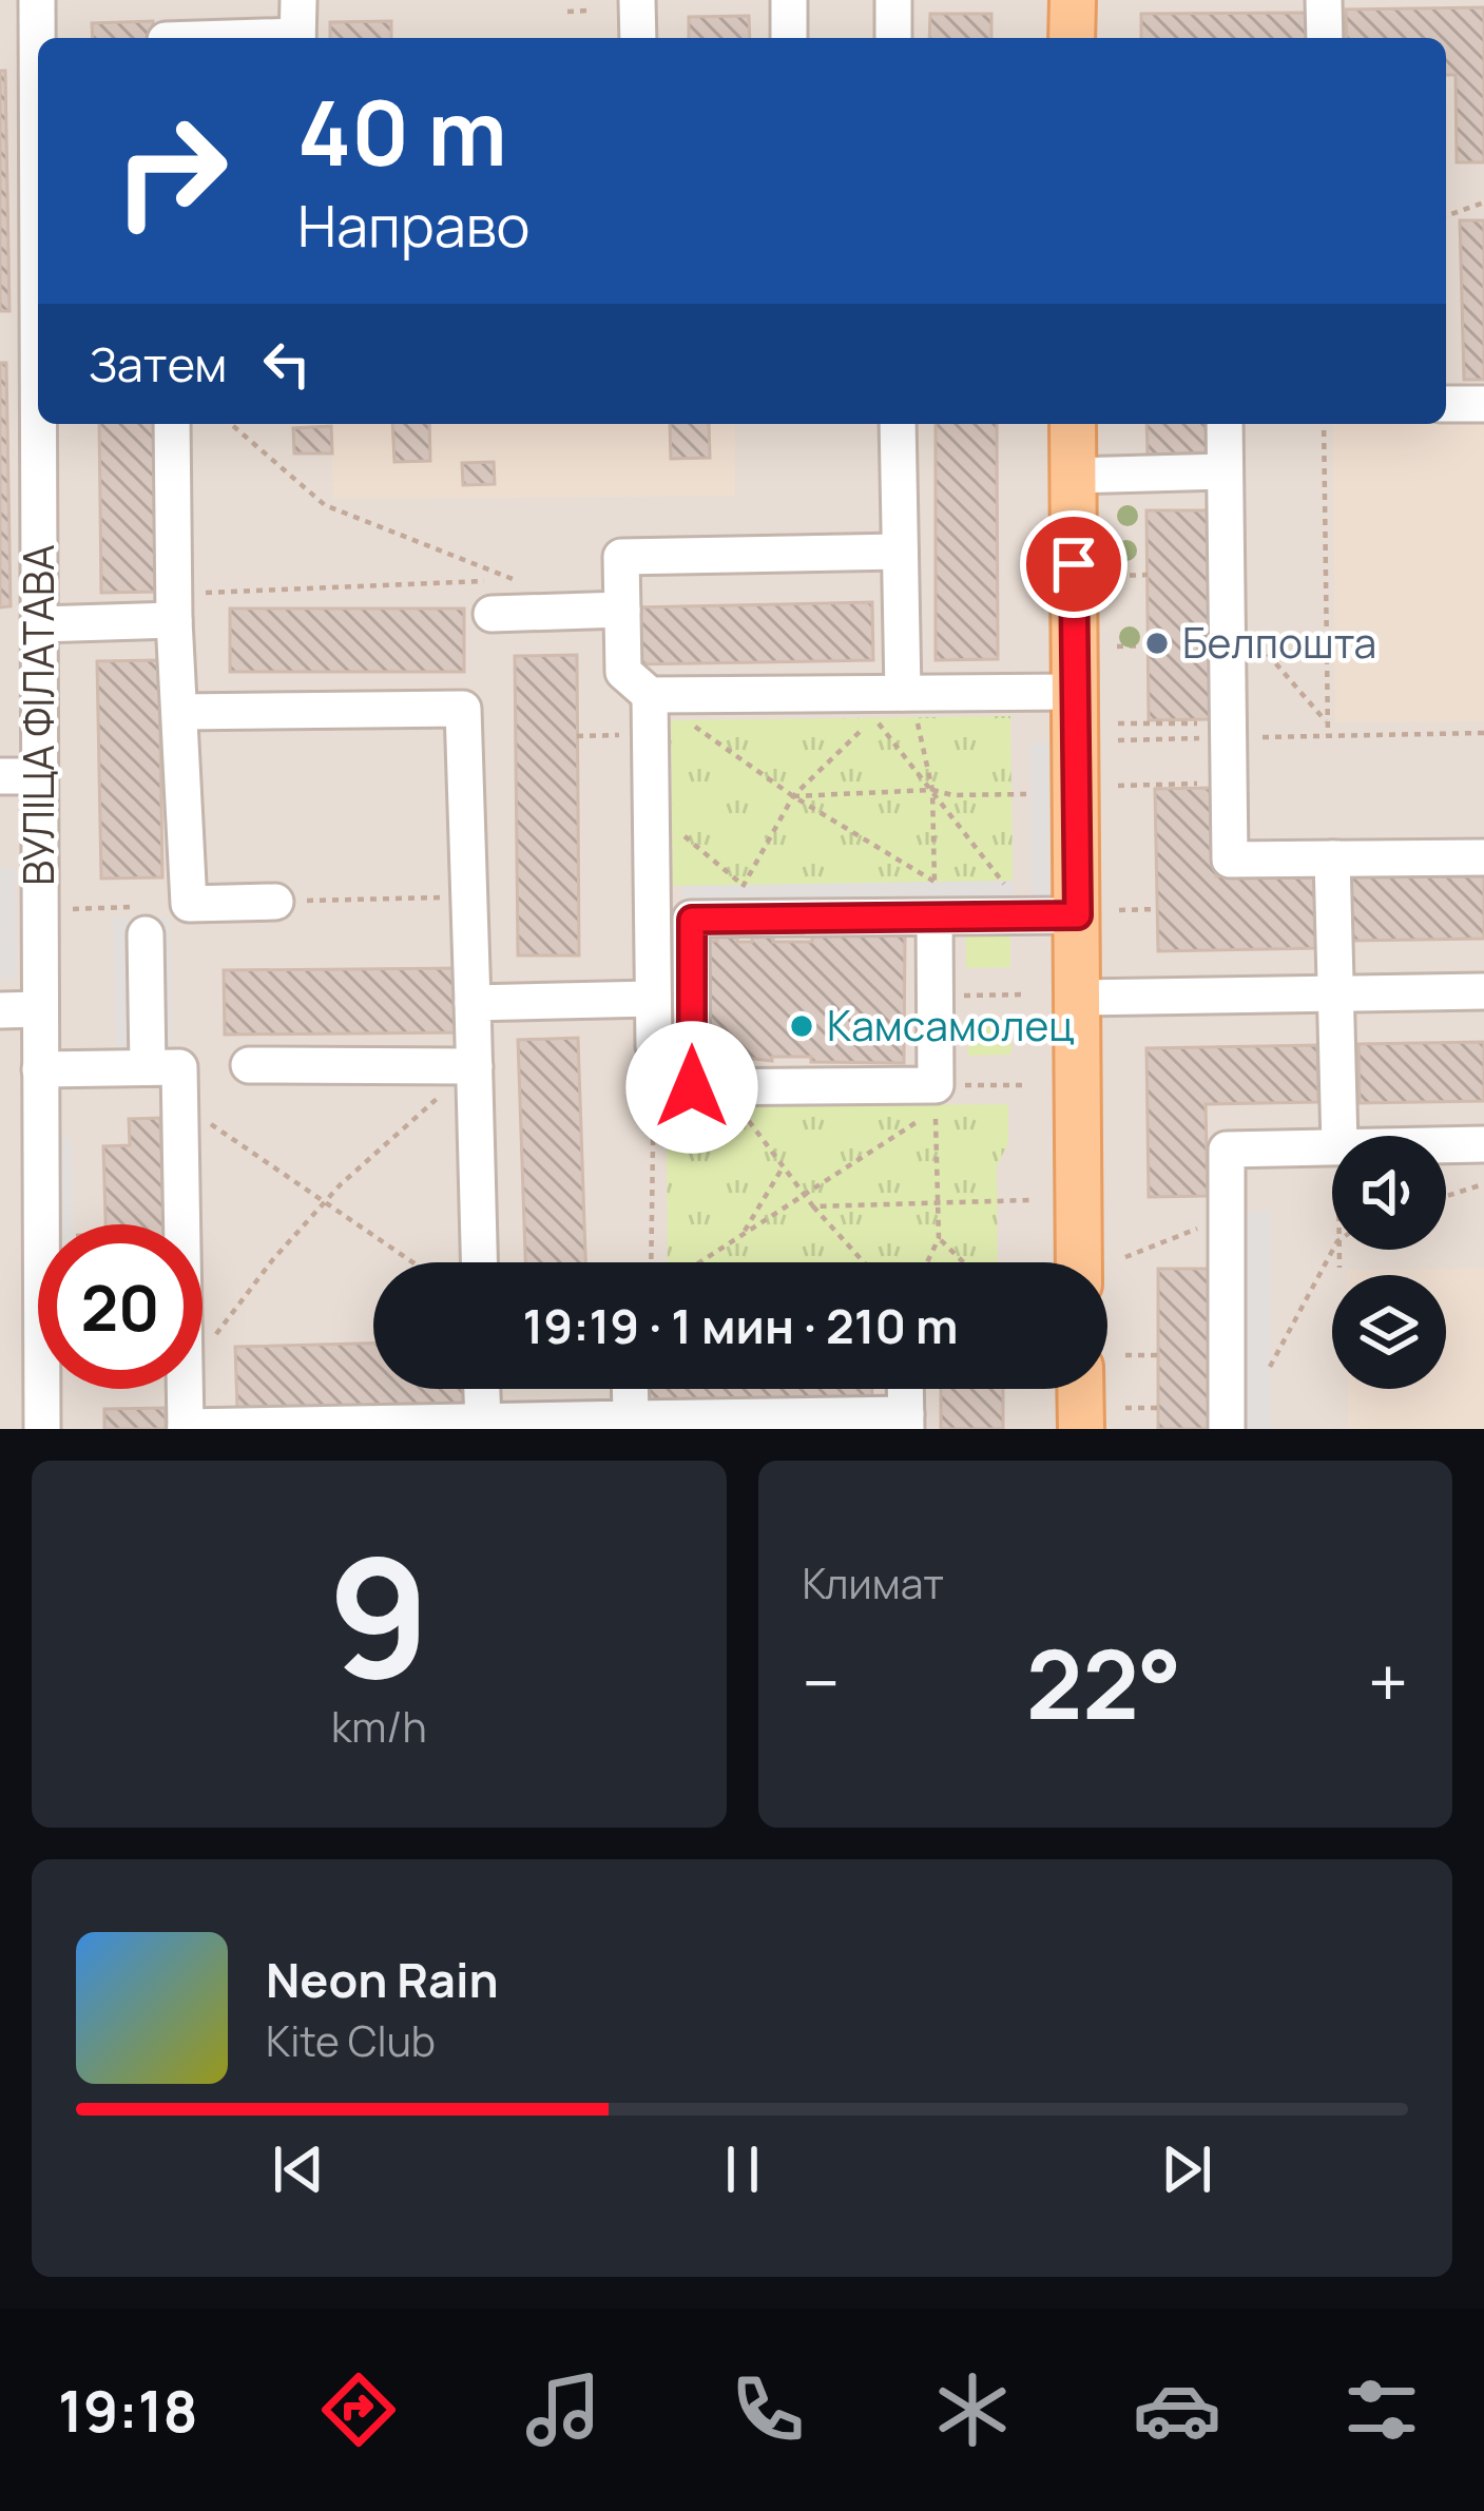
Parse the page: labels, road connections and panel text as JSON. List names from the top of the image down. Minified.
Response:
{"streets":{"street":["ВУЛІЦА ФІЛАТАВА"]},"places":["Белпошта","Камсамолец"],"page":{"turn":["40 m","Направо"],"then":"Затем","limit":"20","trip":"19:19 · 1 мин · 210 m","tile":[["9","km/h"],"Климат"],"heat":["−","22°","+"],"song":["Neon Rain","Kite Club"],"tabs":"19:18"}}
